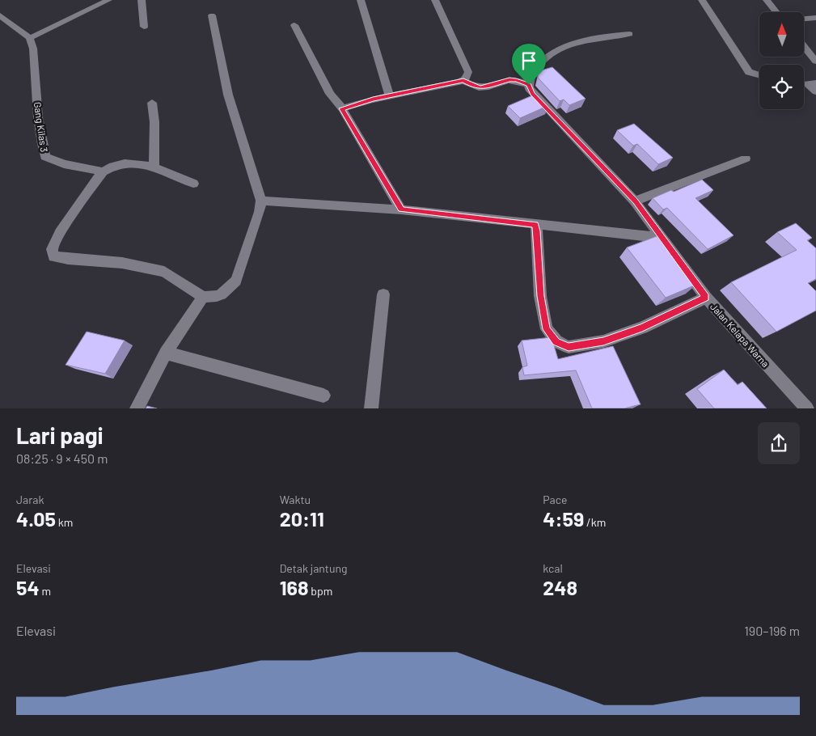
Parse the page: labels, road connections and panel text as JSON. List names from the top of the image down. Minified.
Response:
{"streets":{"street":["Gang Kilas 3","Jalan Kelapa Warna"]},"north":"top","page":{"heading":["Lari pagi","08:25 · 9 × 450 m"],"stats":[["Jarak","4.05 km"],["Waktu","20:11"],["Pace","4:59 /km"],["Elevasi","54 m"],["Detak jantung","168 bpm"],["kcal","248"]],"chart":["Elevasi","190–196 m"]}}
